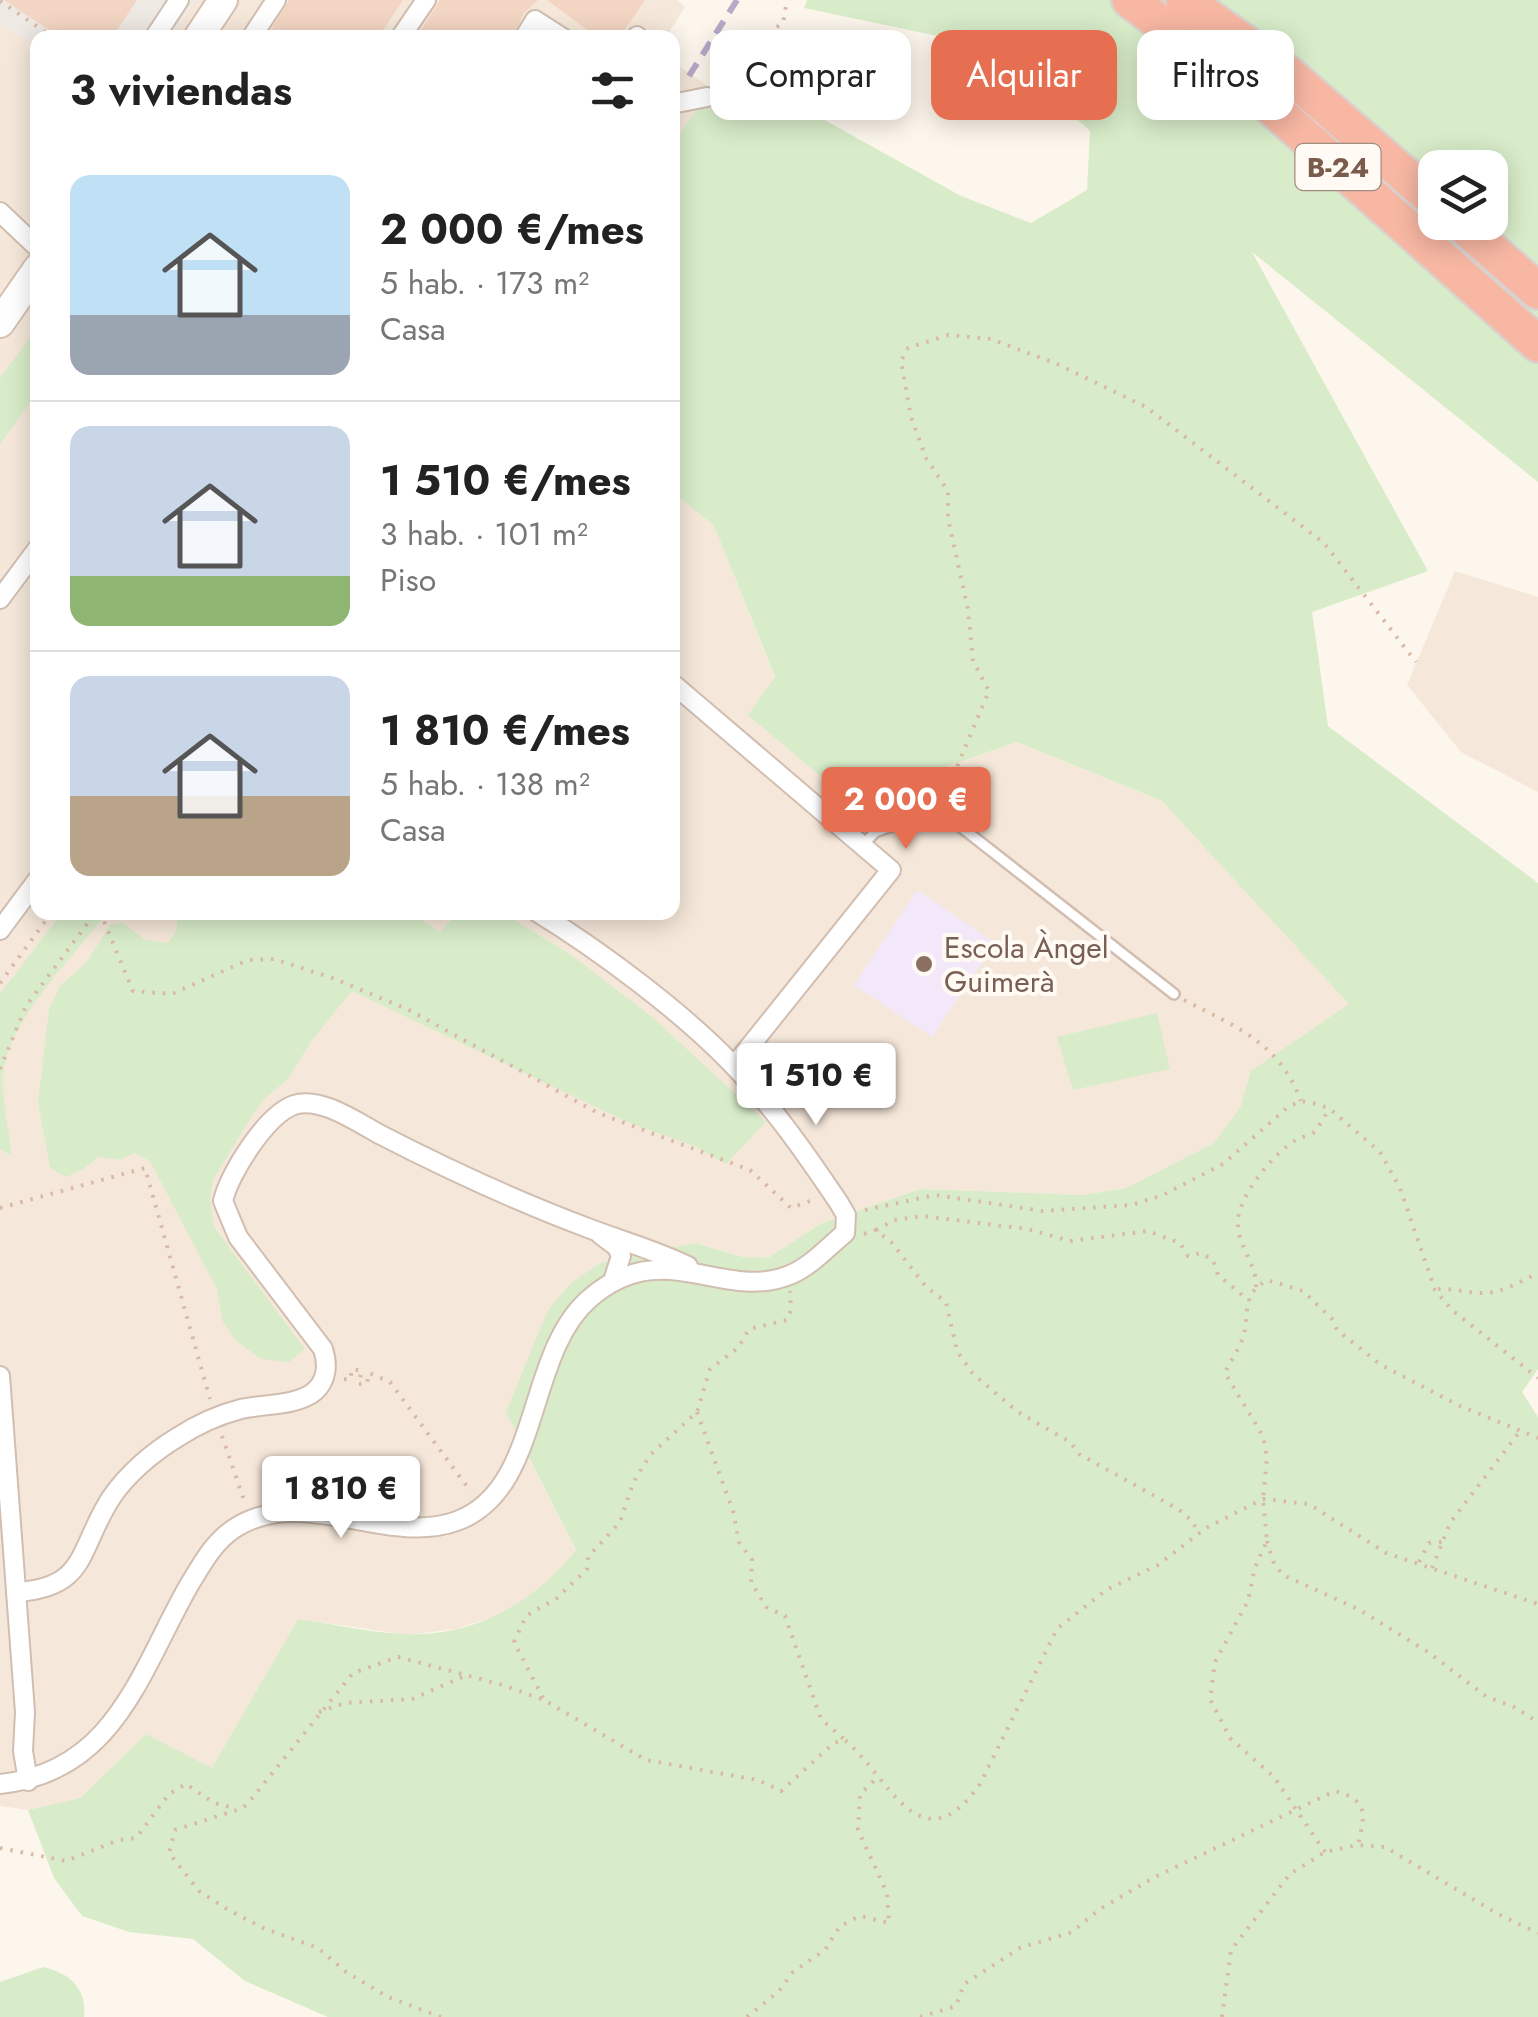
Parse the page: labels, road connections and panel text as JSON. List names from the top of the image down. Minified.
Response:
{"streets":{"highway":["B-24"]},"places":["Escola Àngel Guimerà"],"page":{"chip":["Comprar","Alquilar","Filtros"],"heading":"3 viviendas","list":[{"name":"2 000 €/mes","note":"5 hab. · 173 m² · Casa"},{"name":"1 510 €/mes","note":"3 hab. · 101 m² · Piso"},{"name":"1 810 €/mes","note":"5 hab. · 138 m² · Casa"}],"price":["2 000 €","1 510 €","1 810 €"]}}
